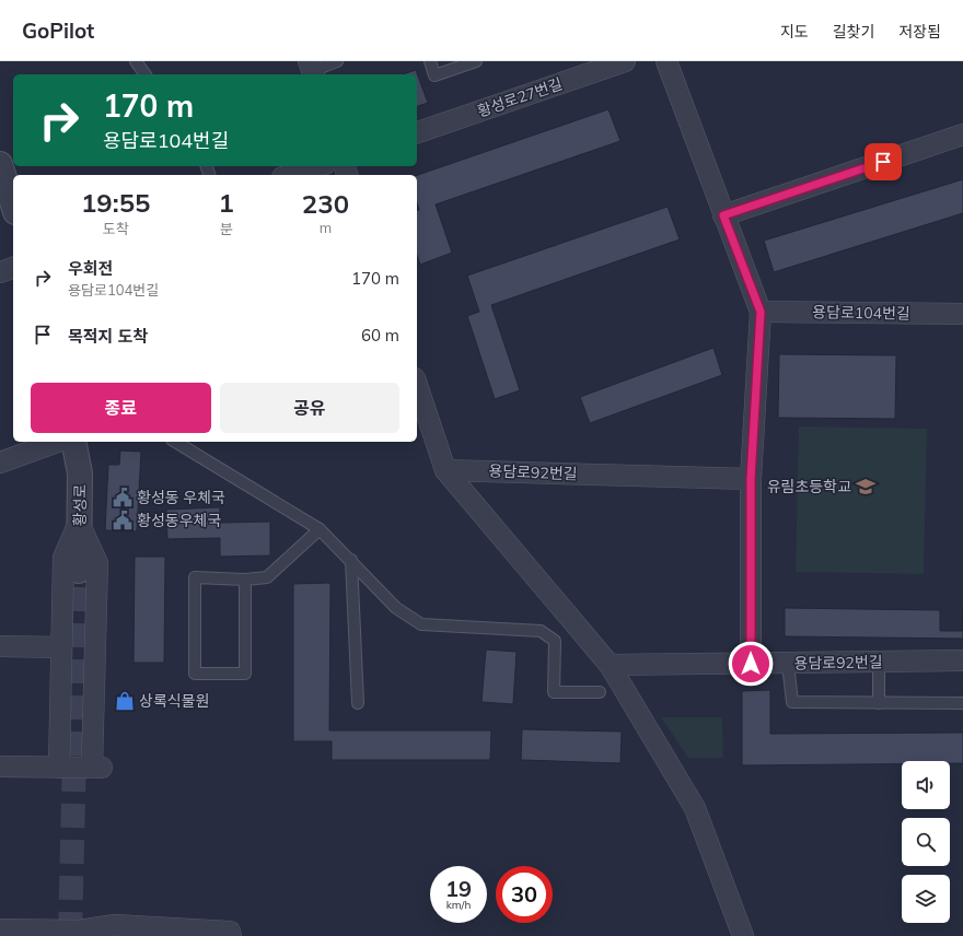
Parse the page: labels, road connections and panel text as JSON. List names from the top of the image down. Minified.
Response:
{"streets":{"street":["황성로27번길","용담로104번길","용담로92번길","황성로"]},"places":{"school or university":["유림초등학교"],"public building":["황성동 우체국","황성동우체국"],"shop":["상록식물원"]},"page":{"header":"GoPilot","nav":["지도","길찾기","저장됨"],"turn":["170 m","용담로104번길"],"eta":["19:55","도착","1","분","230","m"],"list":[{"name":"우회전","note":"용담로104번길","value":"170 m"},{"name":"목적지 도착","value":"60 m"}],"buttons":["종료","공유"],"speed":"19 km/h","limit":"30"}}
